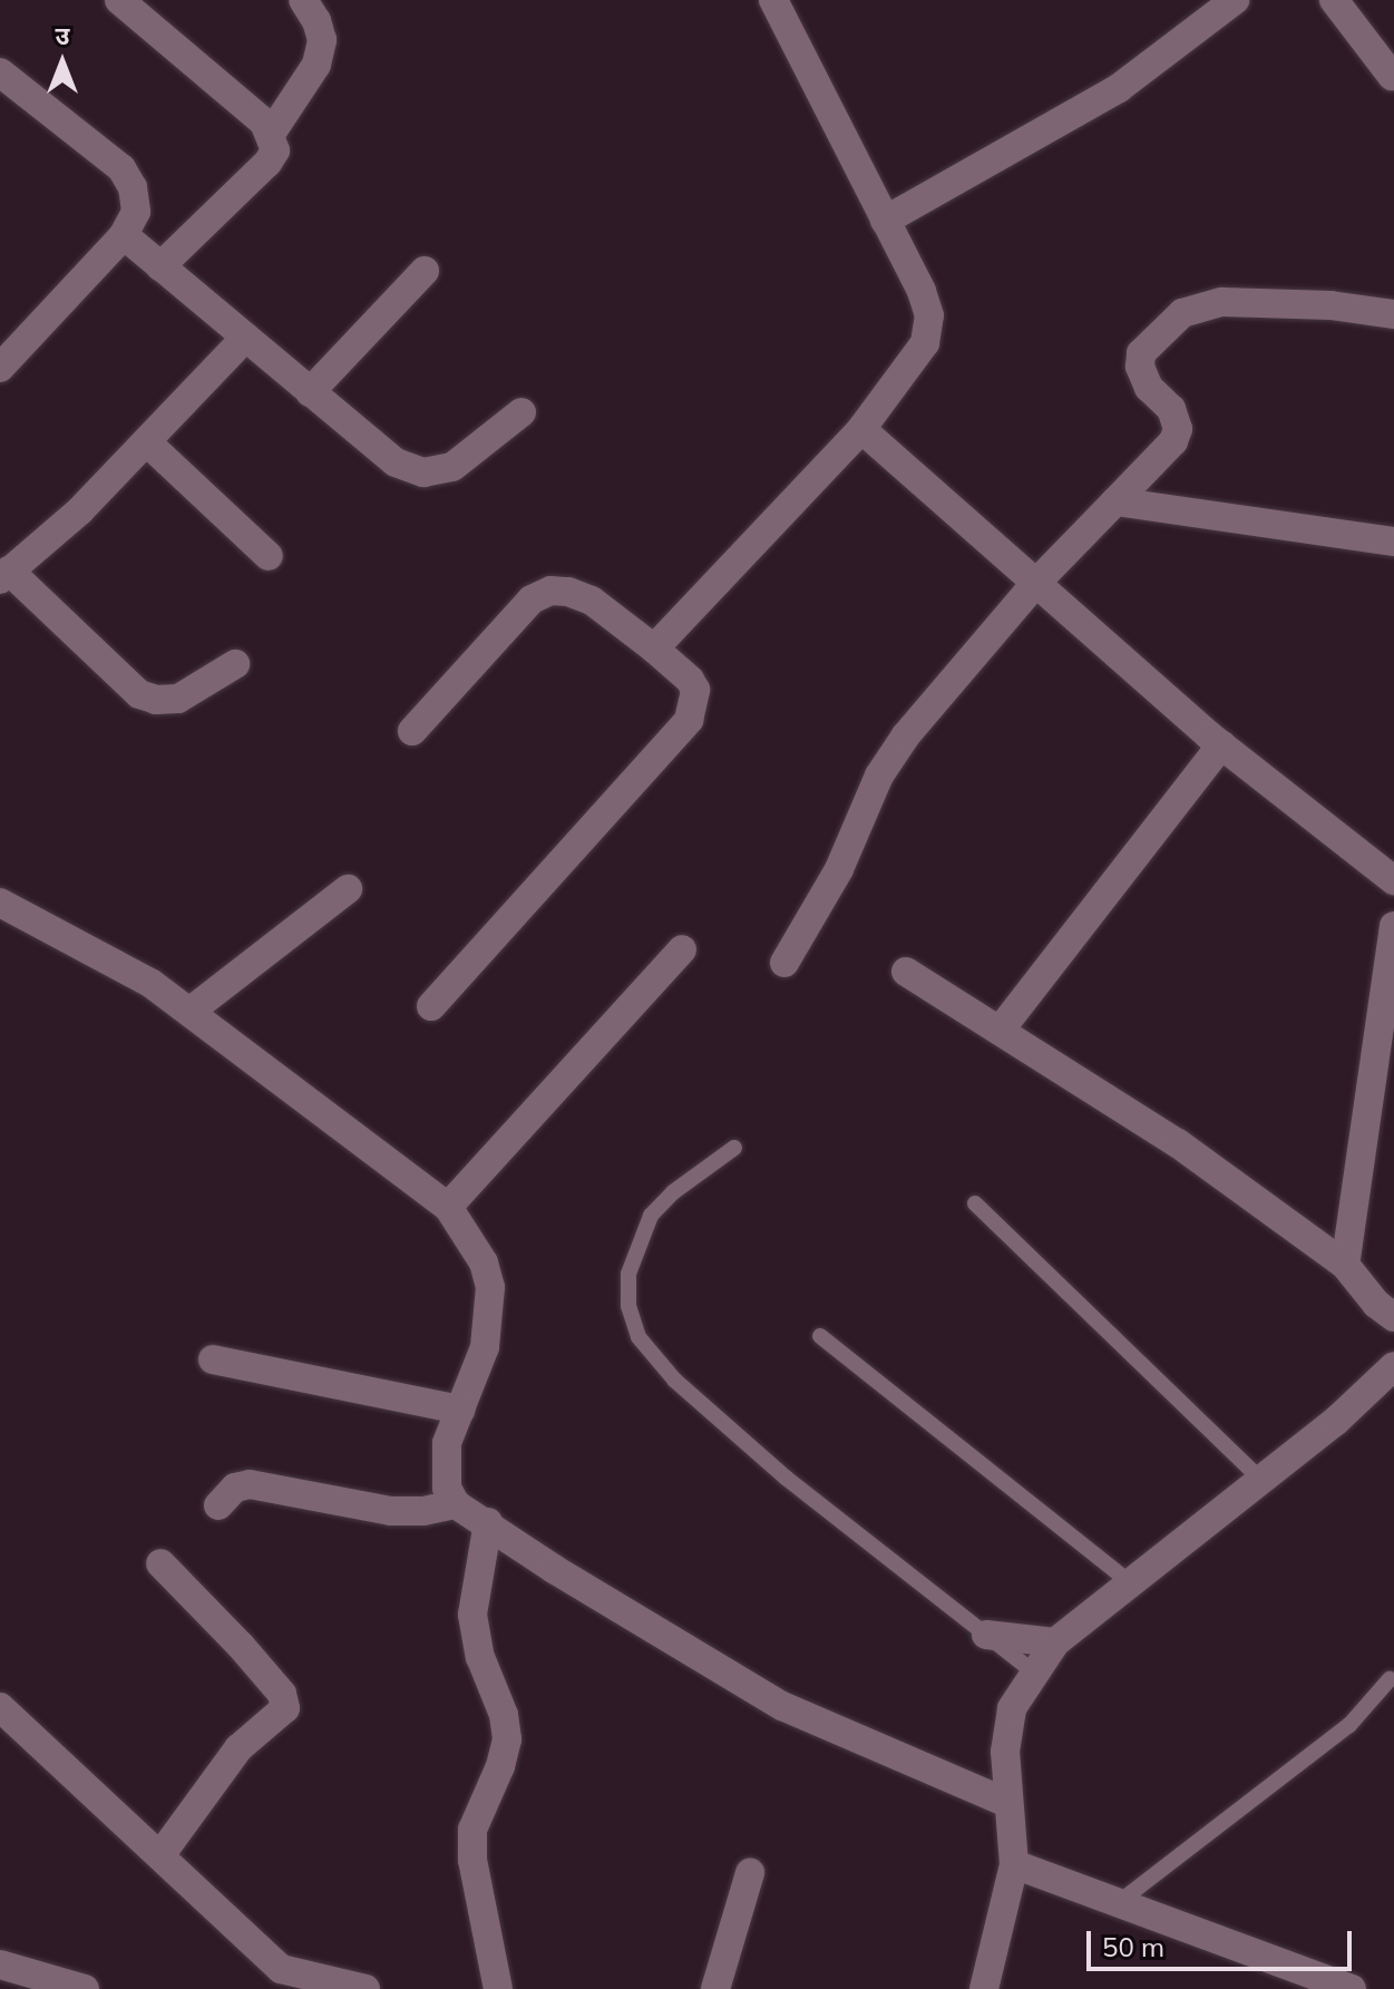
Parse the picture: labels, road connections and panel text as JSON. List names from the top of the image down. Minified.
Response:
{"scale_bar":"50 m","north":"top"}
